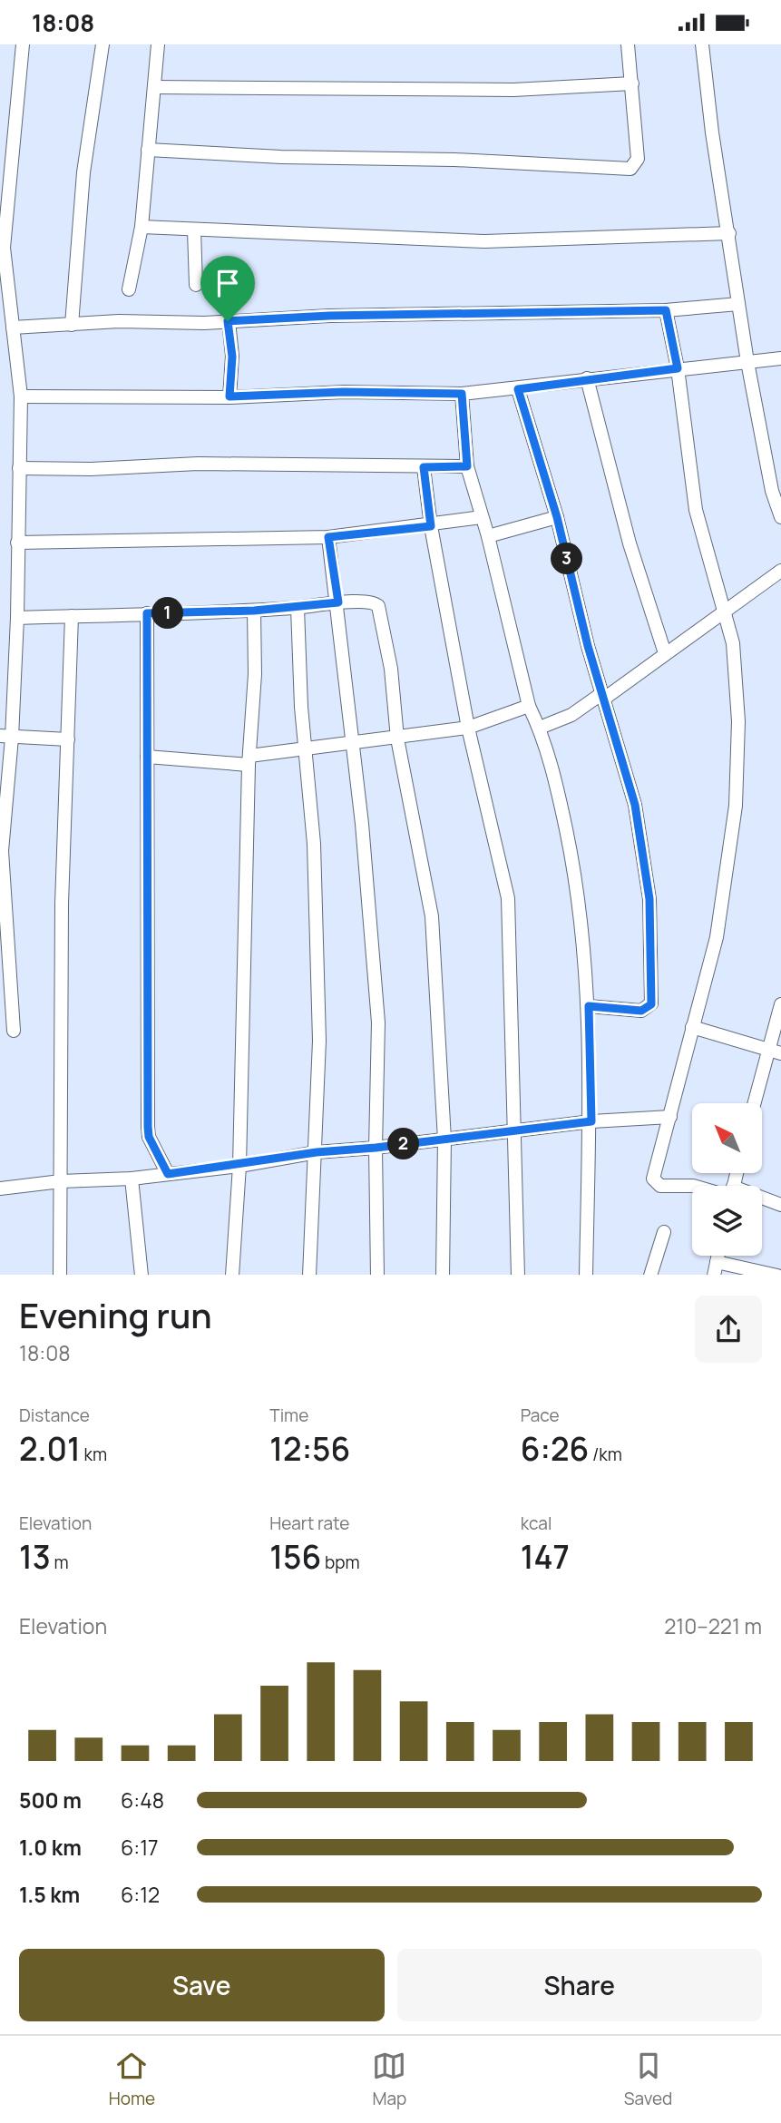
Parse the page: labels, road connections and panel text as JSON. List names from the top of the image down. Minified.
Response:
{"north":"top left","page":{"status":"18:08","pins":["3","1","2"],"heading":["Evening run","18:08"],"stats":[["Distance","2.01 km"],["Time","12:56"],["Pace","6:26 /km"],["Elevation","13 m"],["Heart rate","156 bpm"],["kcal","147"]],"chart":["Elevation","210–221 m"],"list":[{"name":"500 m","note":"6:48"},{"name":"1.0 km","note":"6:17"},{"name":"1.5 km","note":"6:12"}],"buttons":["Save","Share"],"tabs":["Home","Map","Saved"]}}
